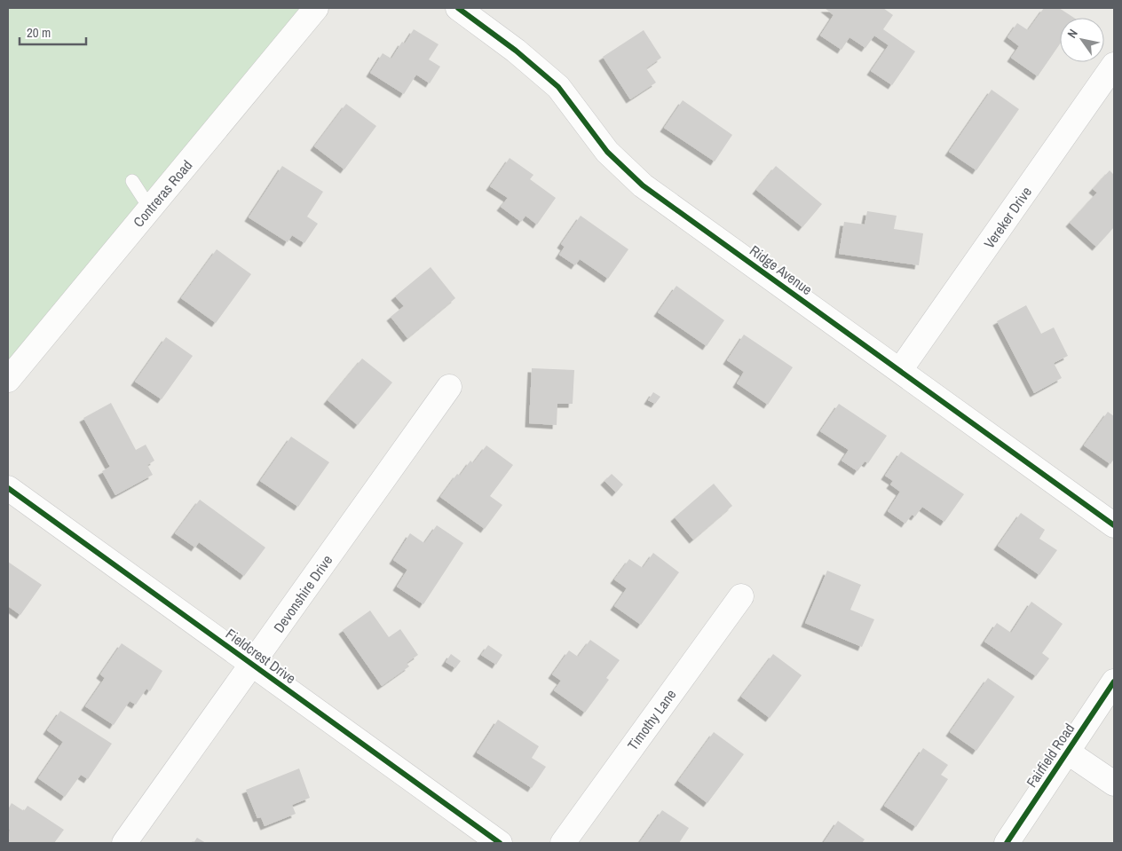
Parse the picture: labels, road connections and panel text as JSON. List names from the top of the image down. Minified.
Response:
{"streets":{"street":["Contreras Road","Vereker Drive","Ridge Avenue","Devonshire Drive","Fieldcrest Drive","Timothy Lane","Fairfield Road"]},"crossings":[["Vereker Drive","Ridge Avenue"],["Devonshire Drive","Fieldcrest Drive"]],"scale_bar":"20 m","north":"top left"}
